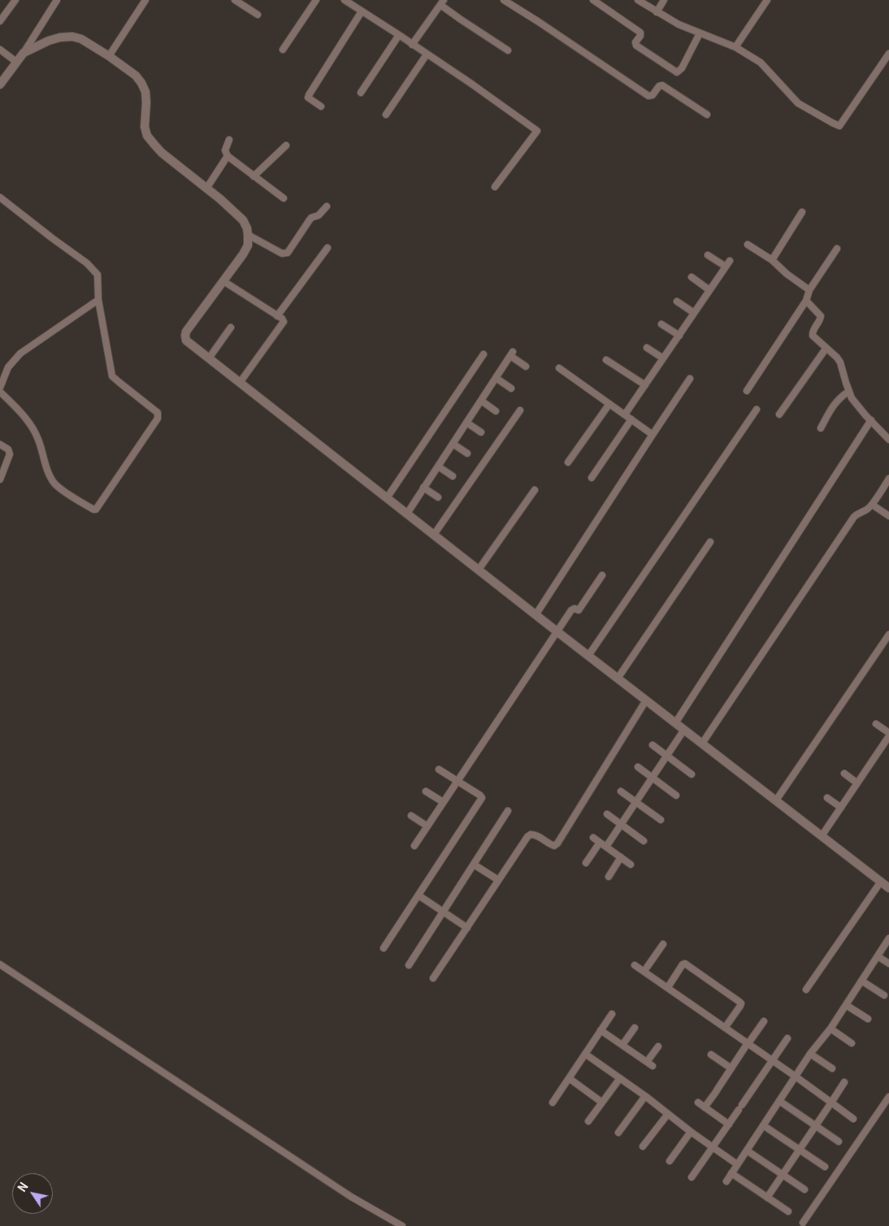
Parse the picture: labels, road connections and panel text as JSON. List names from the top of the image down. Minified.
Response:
{"north":"top left"}
